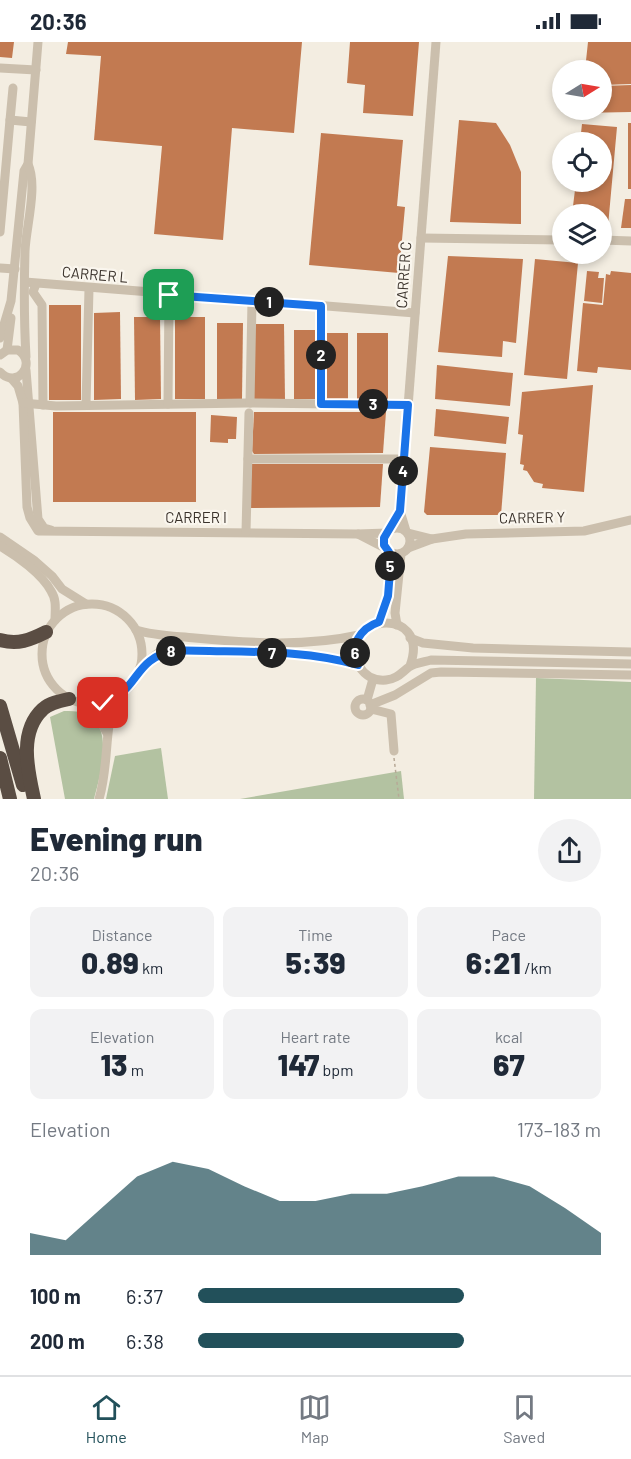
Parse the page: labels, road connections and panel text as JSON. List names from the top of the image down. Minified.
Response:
{"streets":{"street":["CARRER L","CARRER C","CARRER I","CARRER Y"]},"crossings":[["CARRER L","CARRER C"],["CARRER C","CARRER I"],["CARRER C","CARRER Y"],["CARRER I","CARRER Y"]],"north":"right","page":{"status":"20:36","pins":["1","2","3","4","5","8","6","7"],"heading":["Evening run","20:36"],"stats":[["Distance","0.89 km"],["Time","5:39"],["Pace","6:21 /km"],["Elevation","13 m"],["Heart rate","147 bpm"],["kcal","67"]],"chart":["Elevation","173–183 m"],"list":[{"name":"100 m","note":"6:37"},{"name":"200 m","note":"6:38"}],"tabs":["Home","Map","Saved"]}}
